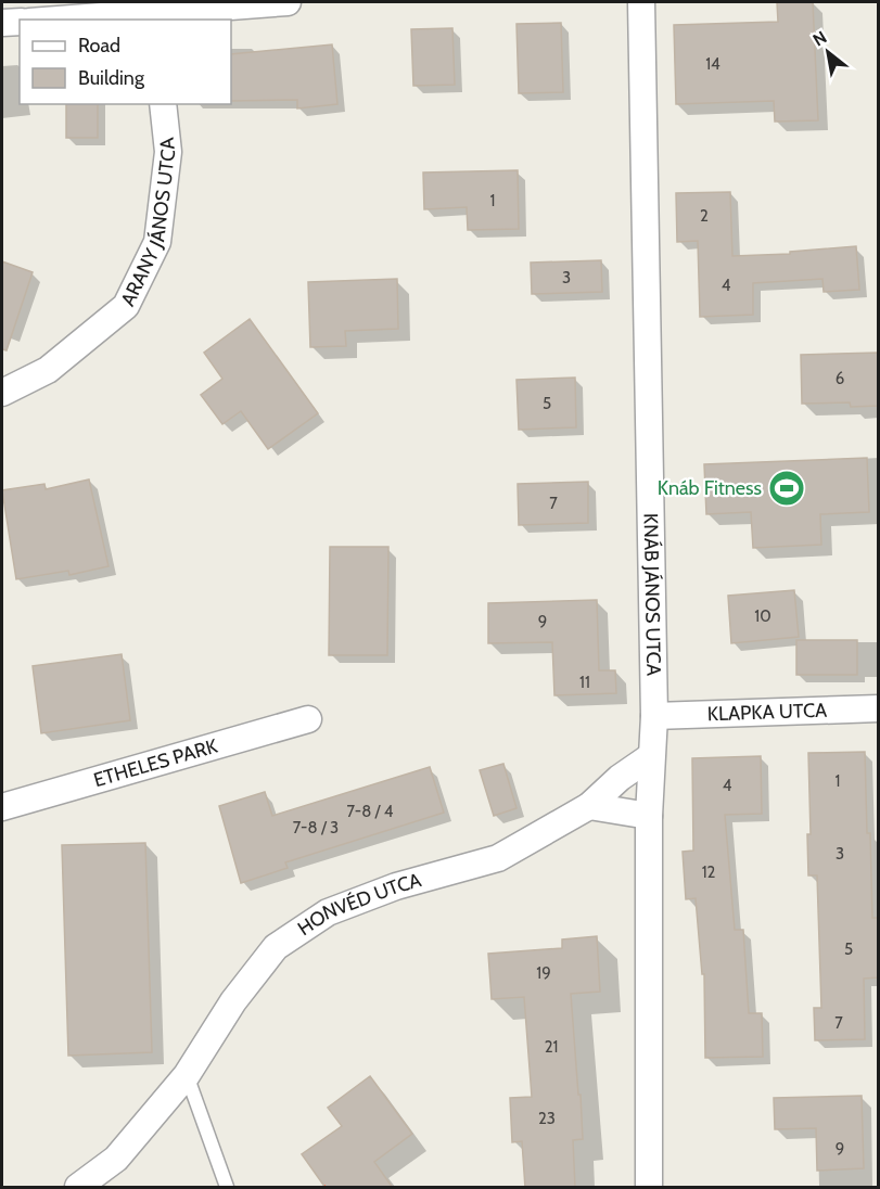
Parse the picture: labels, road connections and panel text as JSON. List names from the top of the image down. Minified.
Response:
{"streets":{"street":["ARANY JÁNOS UTCA","KNÁB JÁNOS UTCA","KLAPKA UTCA","ETHELES PARK","HONVÉD UTCA"]},"crossings":[["KNÁB JÁNOS UTCA","KLAPKA UTCA"],["KNÁB JÁNOS UTCA","HONVÉD UTCA"]],"places":{"sports":["Knáb Fitness"]},"house_numbers":["14","1","2","3","4","6","5","7","10","9","11","1","4","7-8 / 4","7-8 / 3","3","12","5","19","7","21","23","9"],"legend":["Road","Building"],"north":"top left"}
